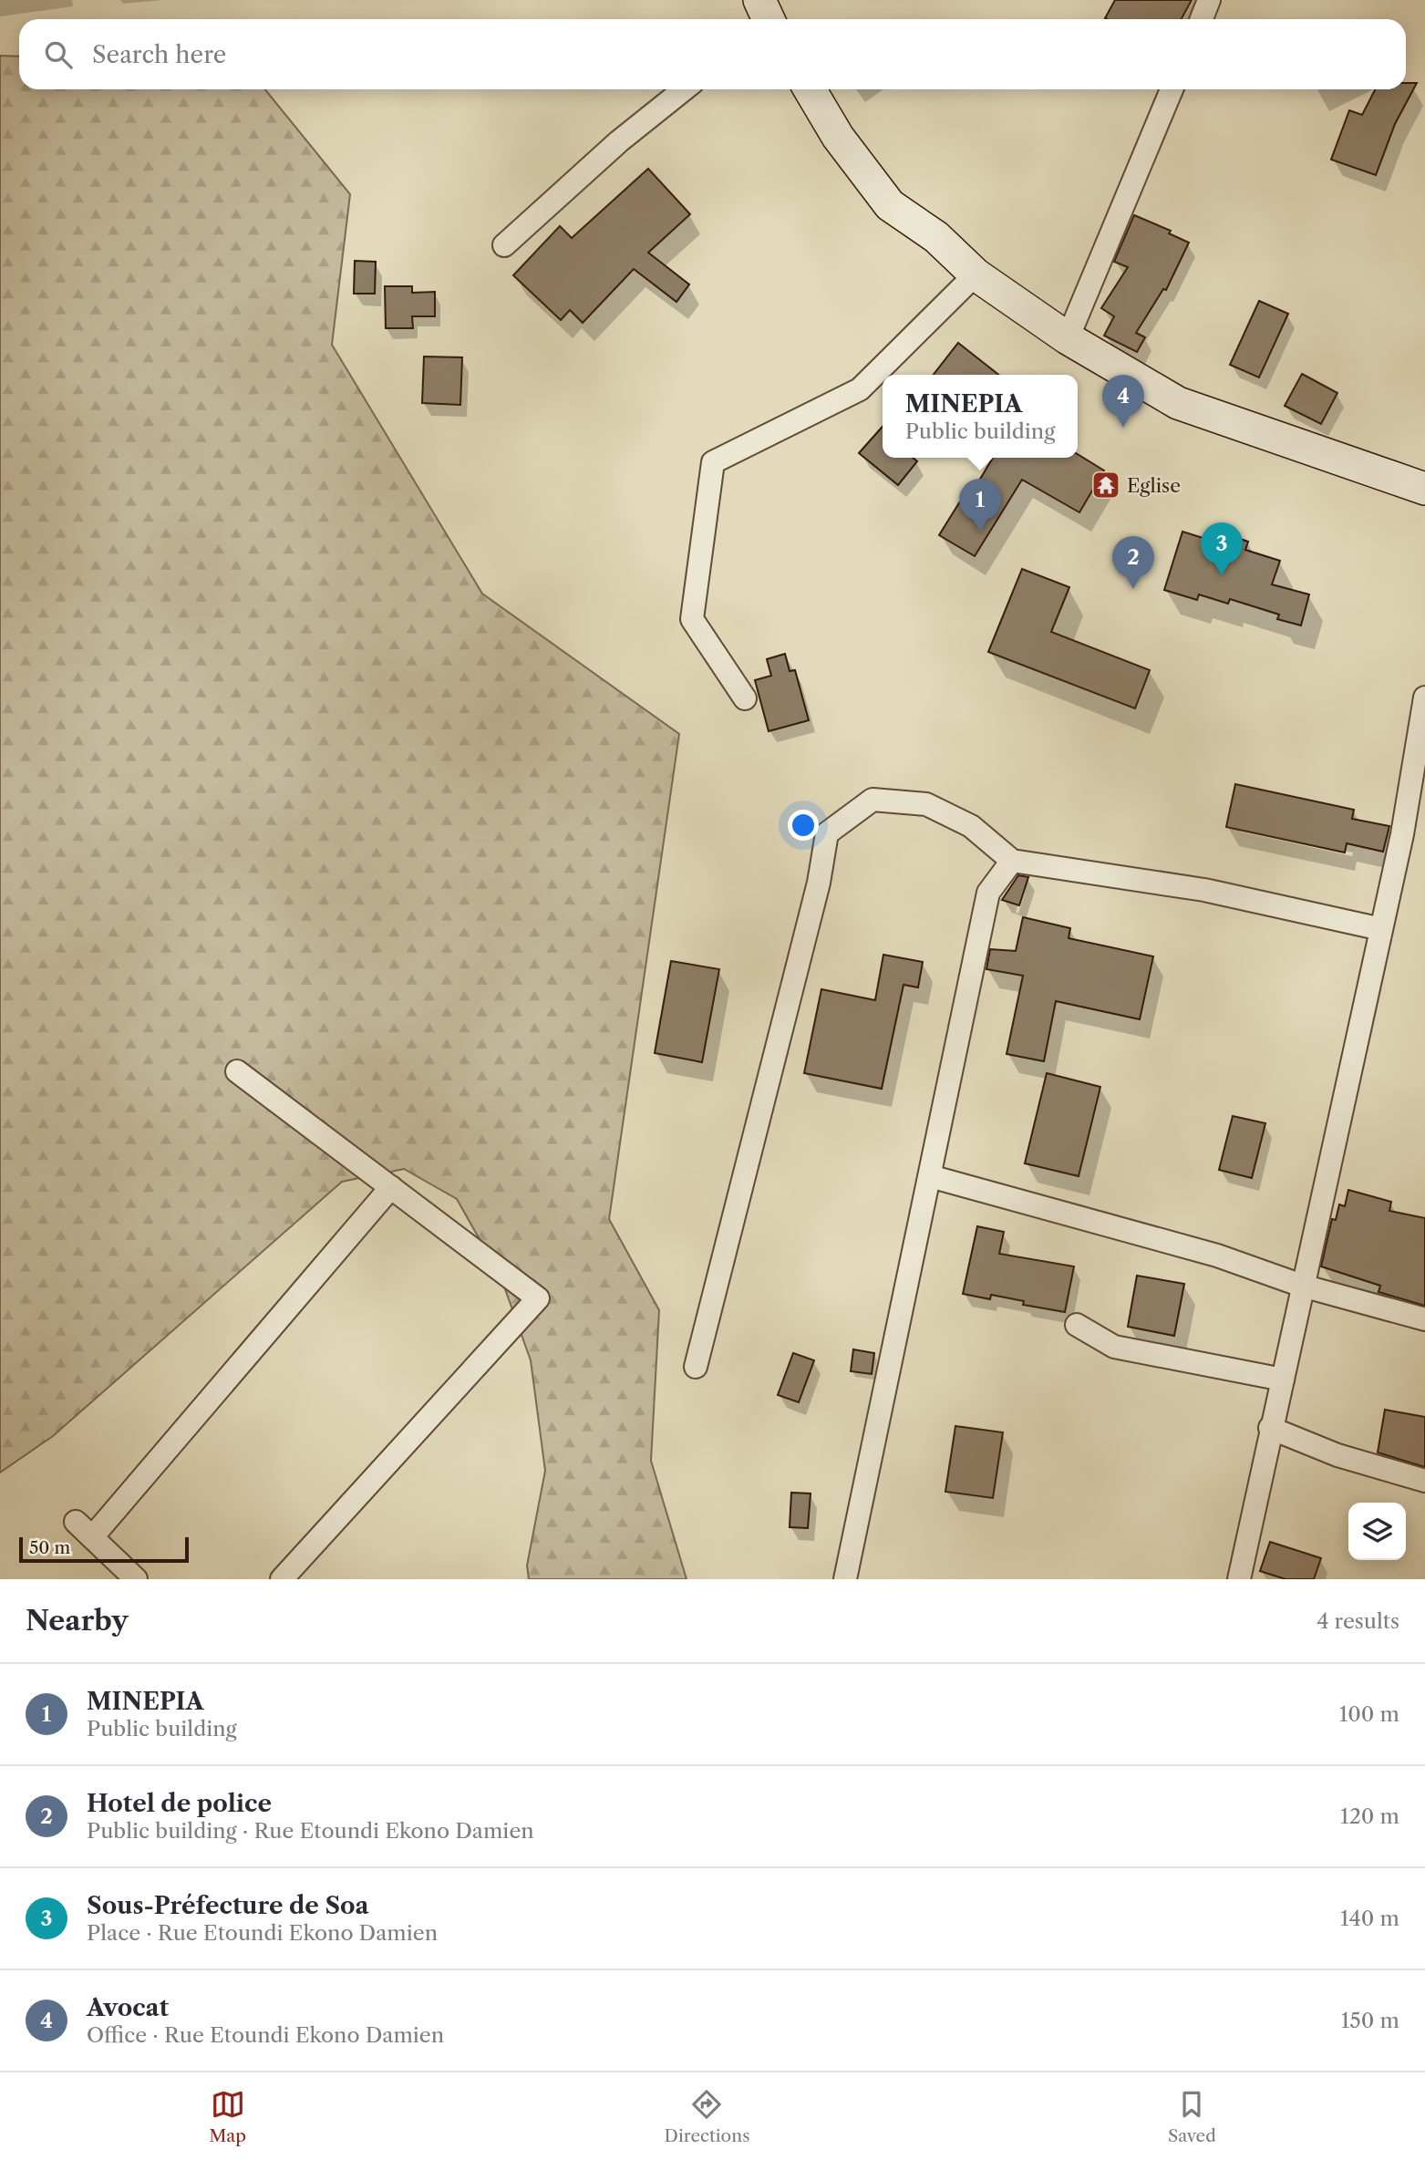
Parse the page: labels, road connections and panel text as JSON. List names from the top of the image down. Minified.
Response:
{"places":{"temple":["Eglise"]},"scale_bar":"50 m","page":{"search":"Search here","popup":["MINEPIA","Public building"],"pins":["4","1","3","2"],"scale":"50 m","heading":["Nearby","4 results"],"list":[{"mark":"1","name":"MINEPIA","note":"Public building","value":"100 m"},{"mark":"2","name":"Hotel de police","note":"Public building · Rue Etoundi Ekono Damien","value":"120 m"},{"mark":"3","name":"Sous-Préfecture de Soa","note":"Place · Rue Etoundi Ekono Damien","value":"140 m"},{"mark":"4","name":"Avocat","note":"Office · Rue Etoundi Ekono Damien","value":"150 m"}],"nav":["Map","Directions","Saved"]}}
